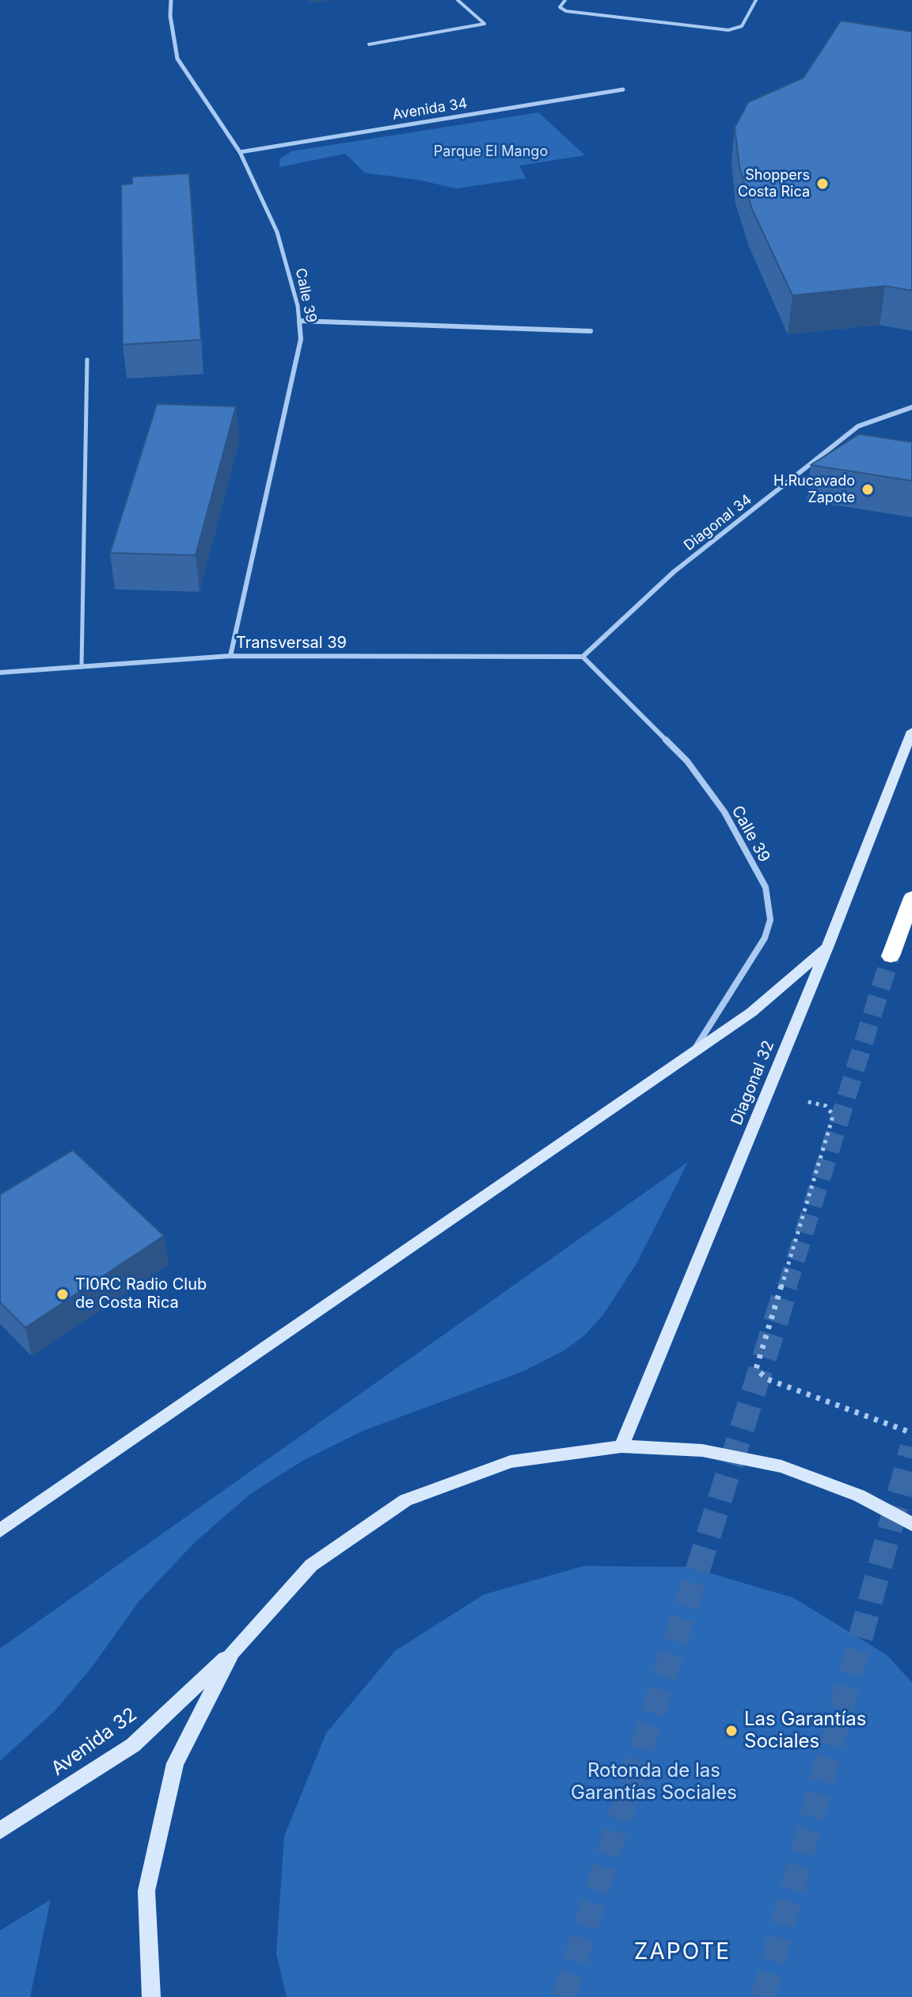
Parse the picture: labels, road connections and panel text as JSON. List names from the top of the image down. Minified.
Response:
{"streets":{"main road":["Diagonal 32","Avenida 32"],"street":["Avenida 34","Calle 39","Diagonal 34","Transversal 39"]},"crossings":[["Avenida 34","Calle 39"],["Calle 39","Diagonal 34"],["Calle 39","Transversal 39"],["Diagonal 34","Transversal 39"]],"districts":["ZAPOTE"],"parks":["Parque El Mango","Rotonda de las Garantías Sociales"],"places":["Shoppers Costa Rica","H.Rucavado Zapote","TI0RC Radio Club de Costa Rica","Las Garantías Sociales"]}
